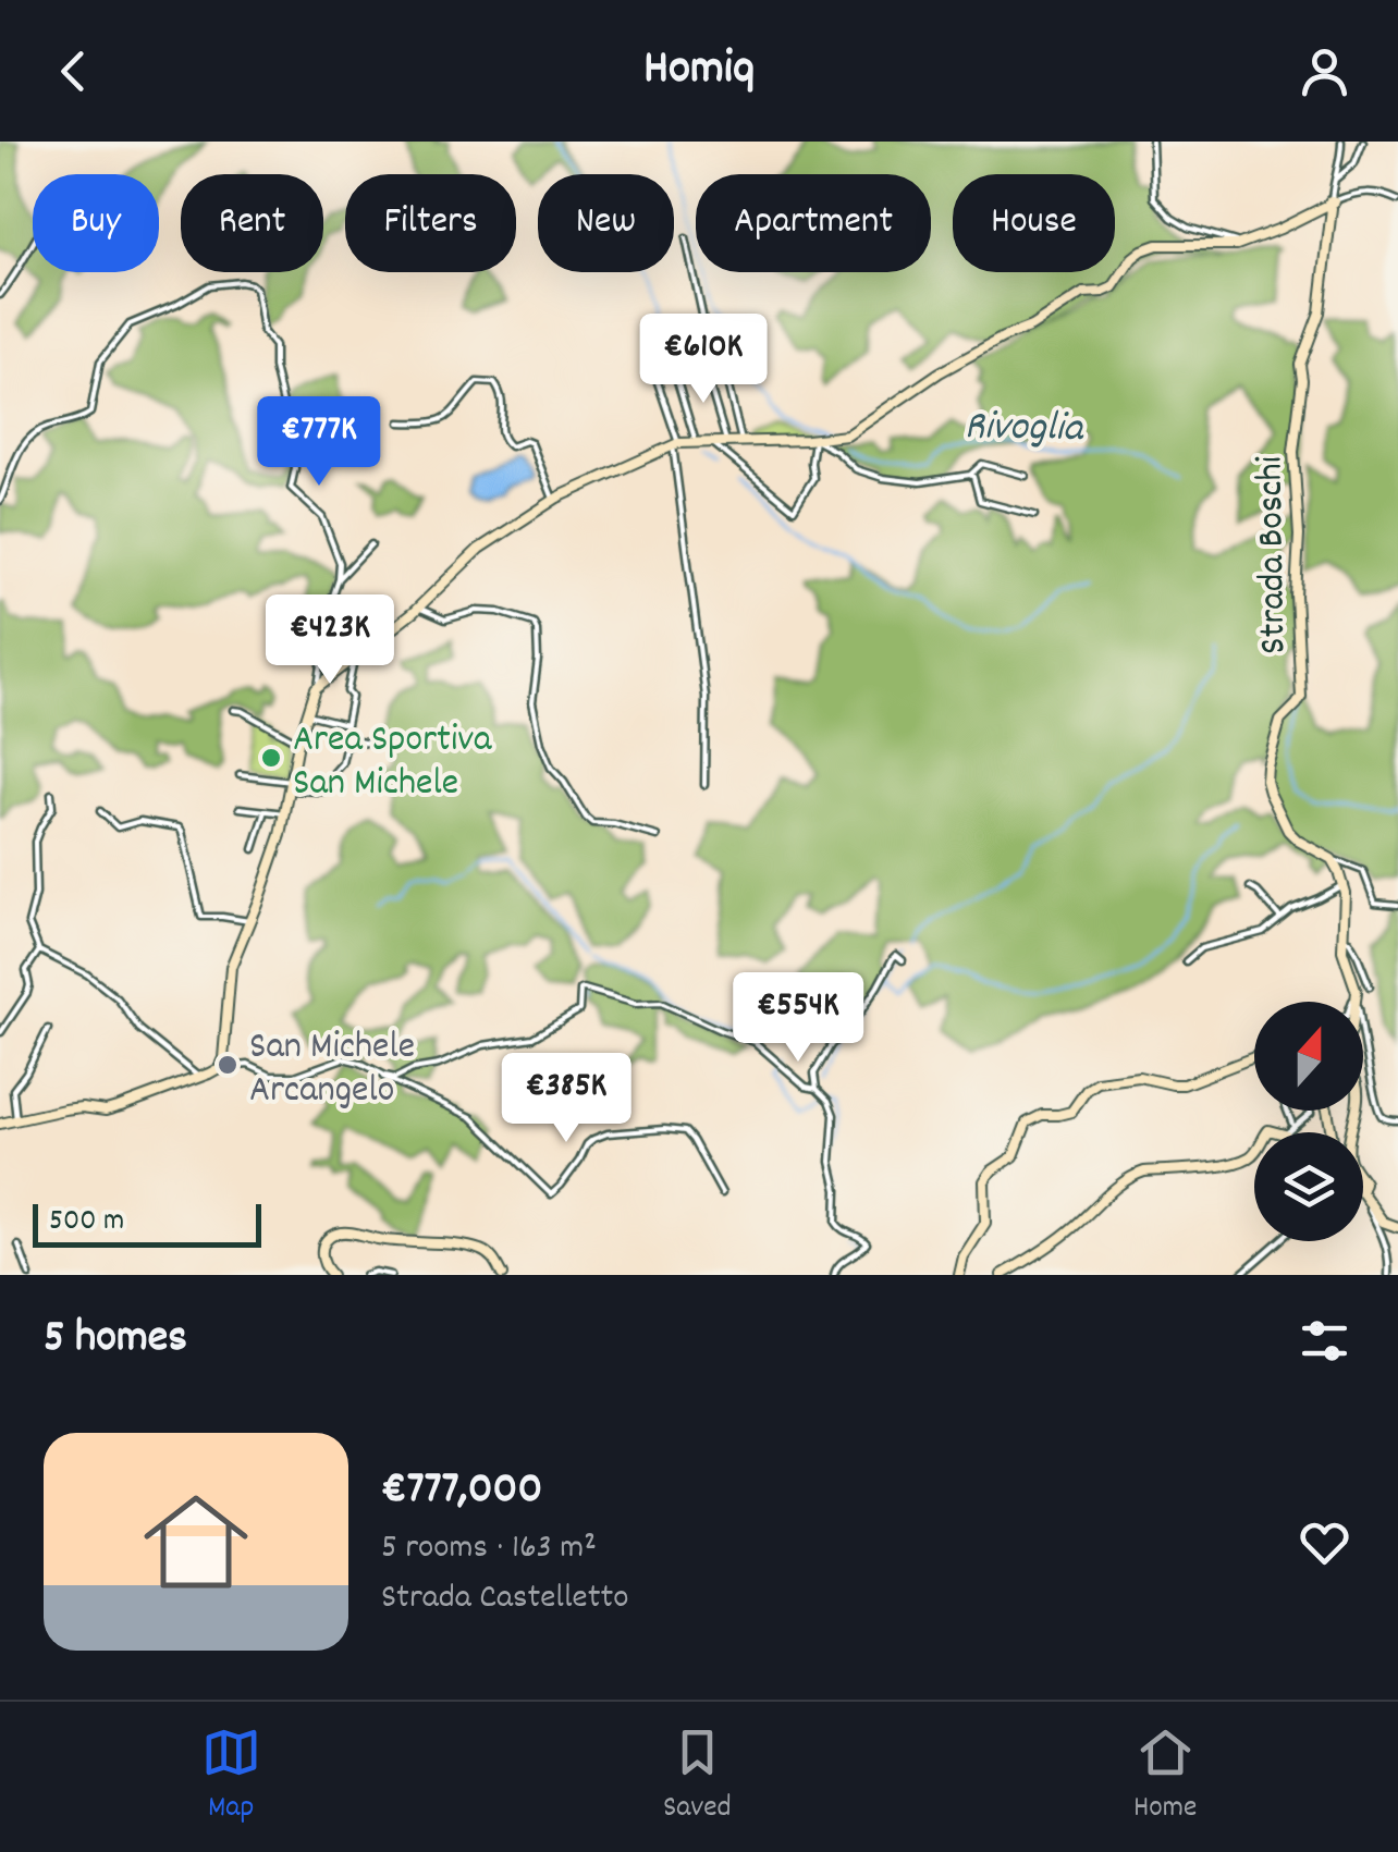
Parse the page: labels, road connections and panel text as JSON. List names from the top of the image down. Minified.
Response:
{"streets":{"street":["Strada Boschi"]},"water":["Rivoglia"],"places":["Area Sportiva San Michele","San Michele Arcangelo"],"scale_bar":"500 m","north":"top","page":{"header":"Homiq","chip":["Buy","Rent","Filters","New","Apartment","House"],"price":["€610K","€777K","€423K","€554K","€385K"],"scale":"500 m","heading":"5 homes","list":[{"name":"€777,000","note":"5 rooms · 163 m² · Strada Castelletto"}],"tabs":["Map","Saved","Home"]}}
